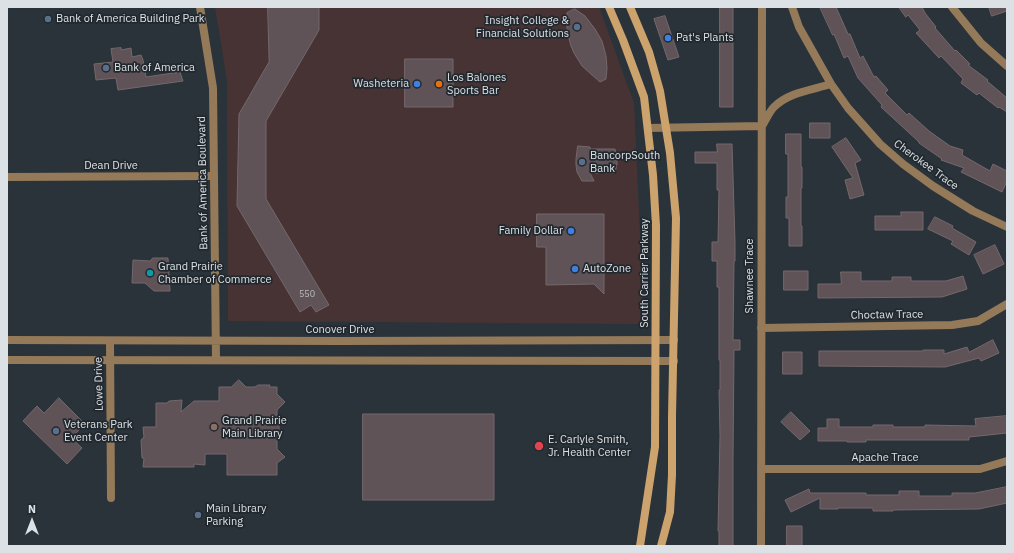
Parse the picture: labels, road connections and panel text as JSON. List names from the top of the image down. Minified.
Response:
{"streets":{"main road":["South Carrier Parkway"],"street":["Cherokee Trace","Dean Drive","Bank of America Boulevard","Shawnee Trace","Choctaw Trace","Conover Drive","Lowe Drive","Apache Trace"]},"crossings":[["Dean Drive","Bank of America Boulevard"],["Bank of America Boulevard","Conover Drive"],["South Carrier Parkway","Conover Drive"],["Shawnee Trace","Choctaw Trace"],["Shawnee Trace","Apache Trace"],["Conover Drive","Lowe Drive"]],"places":["Bank of America Building Park","Insight College & Financial Solutions","Pat's Plants","Bank of America","Washeteria","Los Balones Sports Bar","BancorpSouth Bank","Family Dollar","AutoZone","Grand Prairie Chamber of Commerce","Grand Prairie Main Library","Veterans Park Event Center","E. Carlyle Smith, Jr. Health Center","Main Library Parking"],"house_numbers":["550"],"north":"top"}
